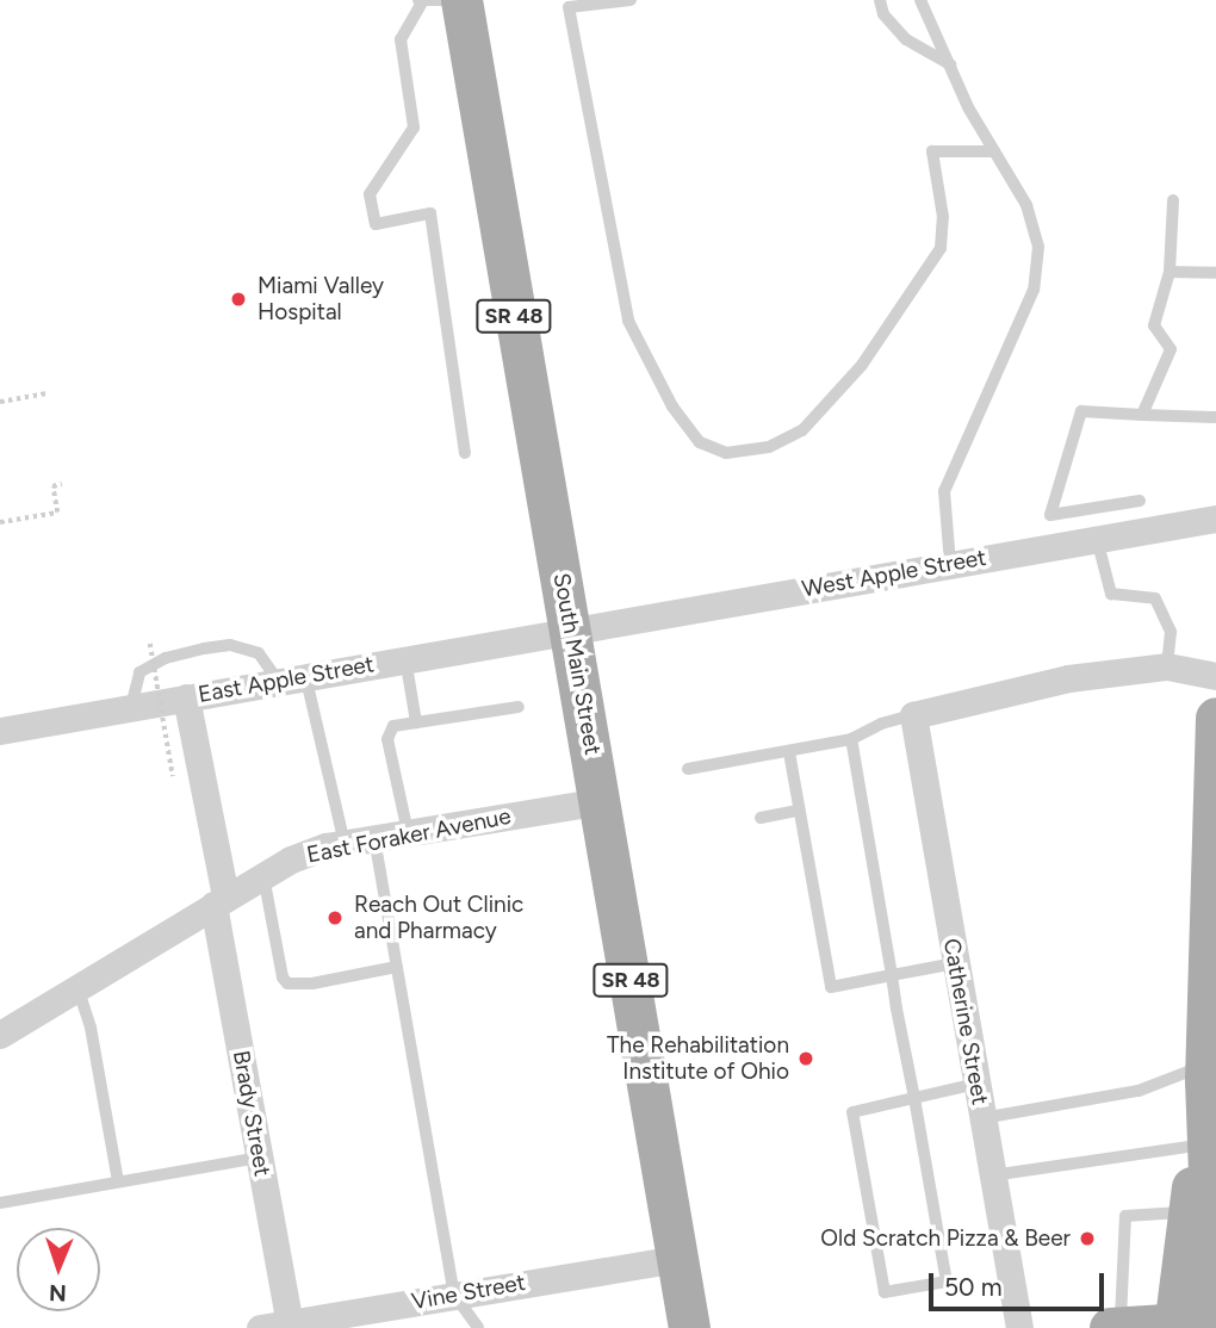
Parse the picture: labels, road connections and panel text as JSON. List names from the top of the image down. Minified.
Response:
{"streets":{"main road":["SR 48","South Main Street"],"street":["West Apple Street","East Apple Street","East Foraker Avenue","Catherine Street","Brady Street","Vine Street"]},"crossings":[["West Apple Street","South Main Street"],["West Apple Street","East Apple Street"],["South Main Street","East Apple Street"],["South Main Street","East Foraker Avenue"],["South Main Street","Vine Street"],["East Apple Street","Brady Street"],["East Foraker Avenue","Brady Street"],["Brady Street","Vine Street"]],"places":["Miami Valley Hospital","Reach Out Clinic and Pharmacy","The Rehabilitation Institute of Ohio","Old Scratch Pizza & Beer"],"scale_bar":"50 m","north":"bottom"}
